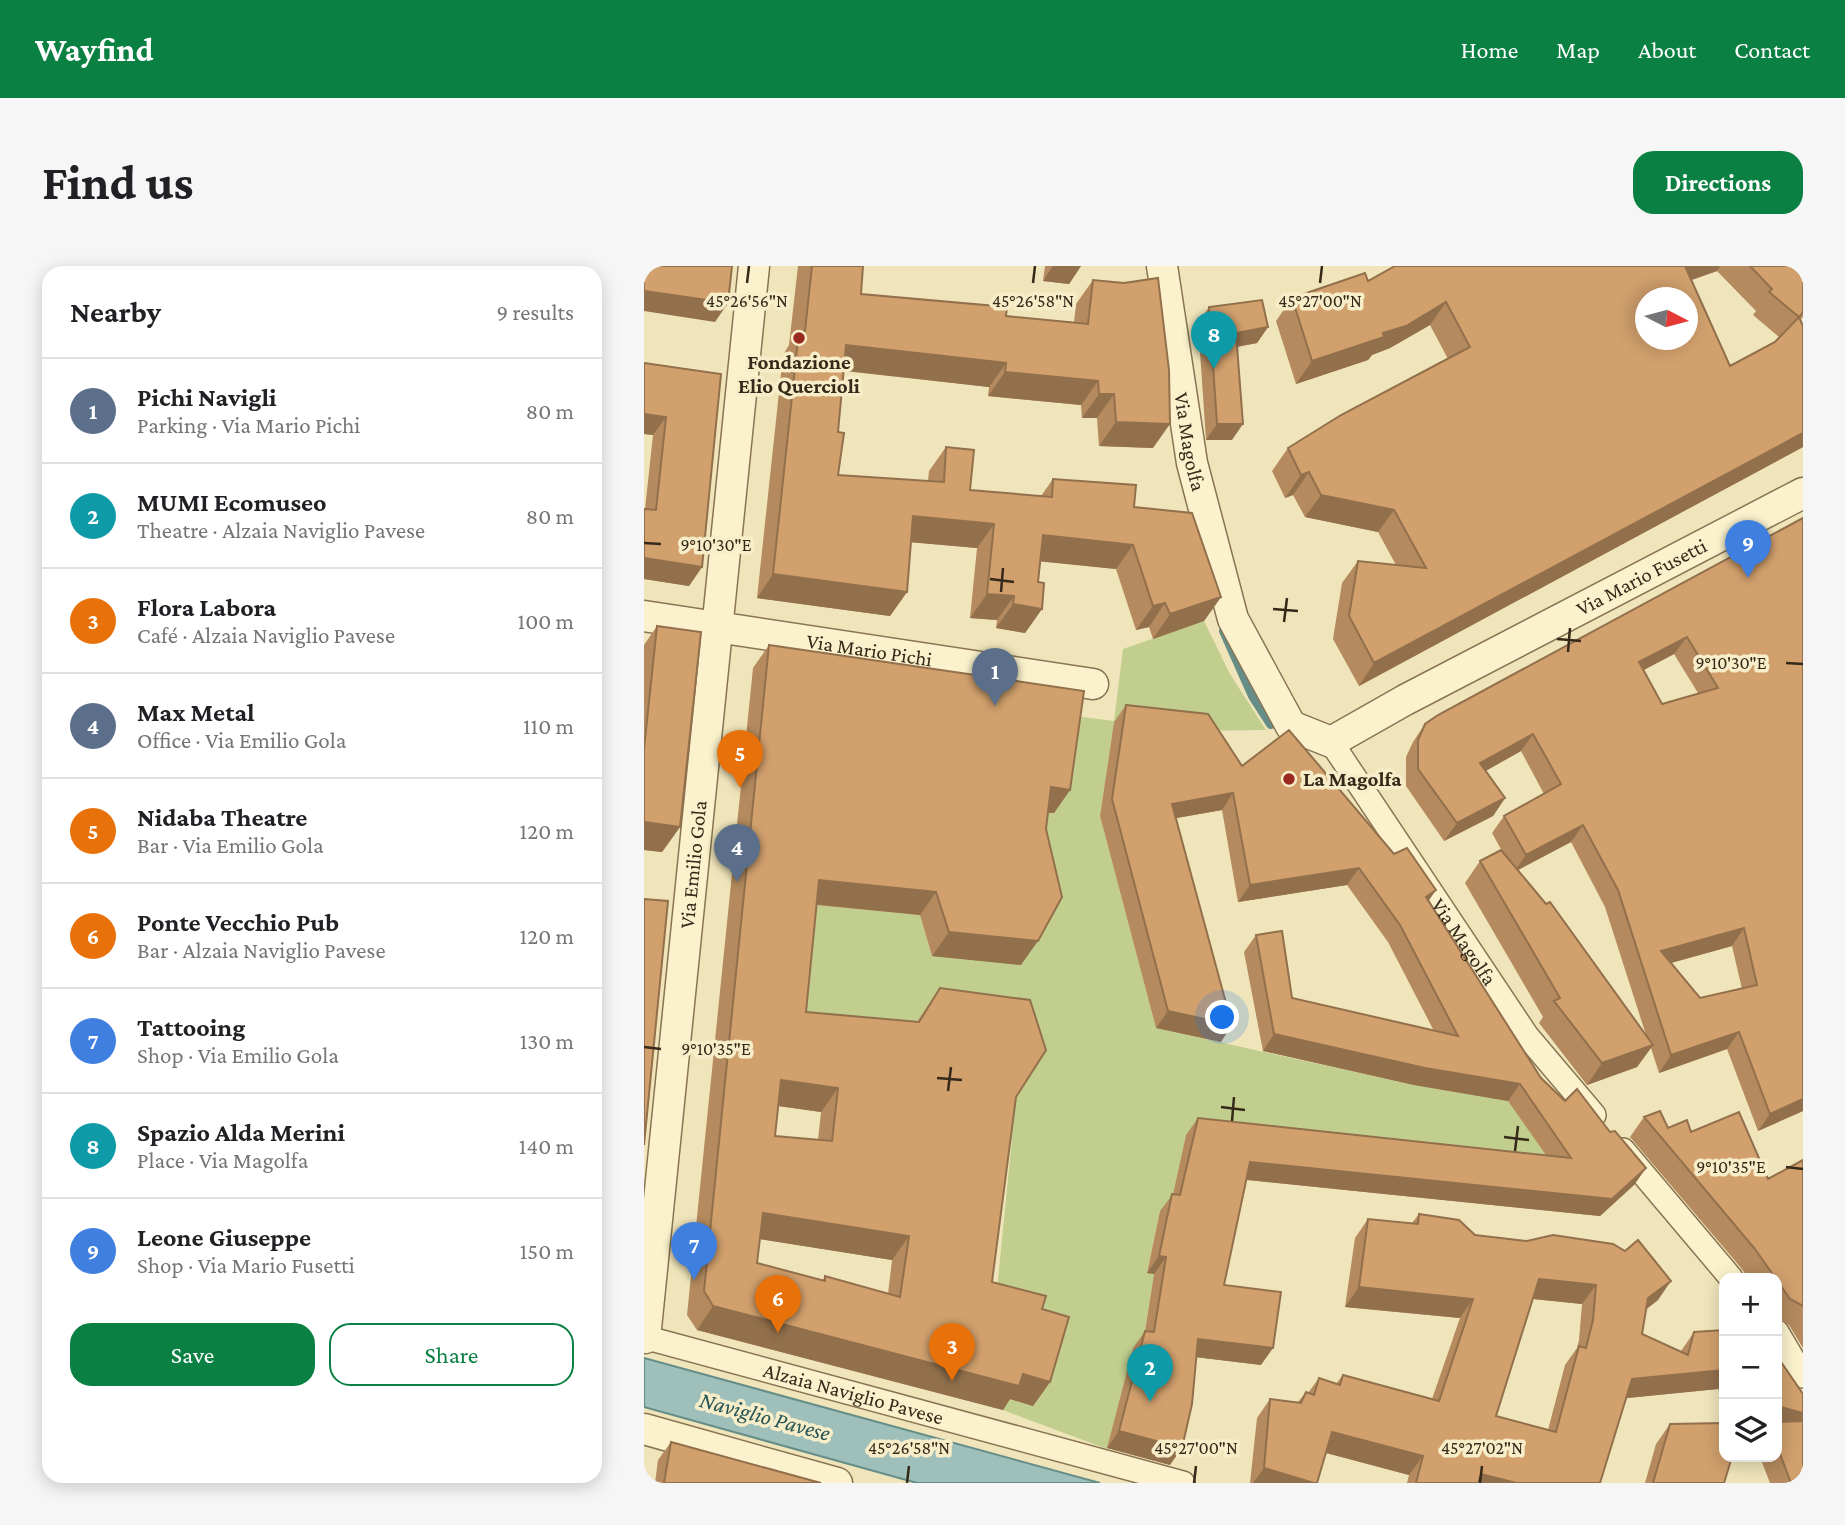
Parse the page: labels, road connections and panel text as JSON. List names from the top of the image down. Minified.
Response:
{"streets":{"street":["Via Magolfa","Via Mario Fusetti","Via Mario Pichi","Via Emilio Gola","Alzaia Naviglio Pavese"]},"crossings":[["Via Magolfa","Via Mario Fusetti"],["Via Mario Pichi","Via Emilio Gola"],["Via Emilio Gola","Alzaia Naviglio Pavese"]],"water":["Naviglio Pavese"],"places":["Fondazione Elio Quercioli","La Magolfa"],"north":"right","page":{"header":"Wayfind","nav":["Home","Map","About","Contact"],"buttons":["Directions",["Save","Share"]],"title":"Find us","heading":["Nearby","9 results"],"pins":["8","9","1","5","4","7","6","3","2"],"list":[{"mark":"1","name":"Pichi Navigli","note":"Parking · Via Mario Pichi","value":"80 m"},{"mark":"2","name":"MUMI Ecomuseo","note":"Theatre · Alzaia Naviglio Pavese","value":"80 m"},{"mark":"3","name":"Flora Labora","note":"Café · Alzaia Naviglio Pavese","value":"100 m"},{"mark":"4","name":"Max Metal","note":"Office · Via Emilio Gola","value":"110 m"},{"mark":"5","name":"Nidaba Theatre","note":"Bar · Via Emilio Gola","value":"120 m"},{"mark":"6","name":"Ponte Vecchio Pub","note":"Bar · Alzaia Naviglio Pavese","value":"120 m"},{"mark":"7","name":"Tattooing","note":"Shop · Via Emilio Gola","value":"130 m"},{"mark":"8","name":"Spazio Alda Merini","note":"Place · Via Magolfa","value":"140 m"},{"mark":"9","name":"Leone Giuseppe","note":"Shop · Via Mario Fusetti","value":"150 m"}],"map_buttons":["+","−"]},"coordinates":["45°26'56\"N","45°26'58\"N","45°27'00\"N","9°10'30\"E","9°10'35\"E","45°27'02\"N"]}
